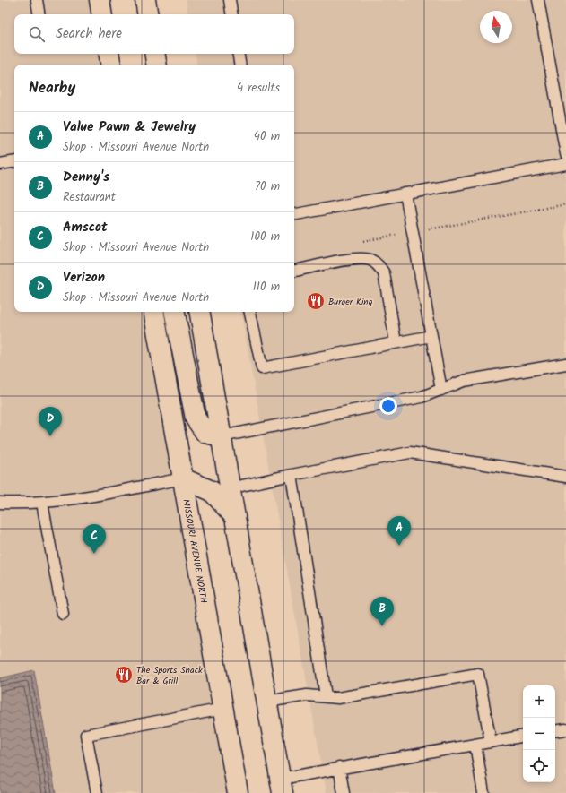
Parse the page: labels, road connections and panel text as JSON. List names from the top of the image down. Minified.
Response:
{"streets":{"main road":["MISSOURI AVENUE NORTH"]},"places":{"restaurant":["Burger King","The Sports Shack Bar & Grill"]},"north":"top","page":{"search":"Search here","heading":["Nearby","4 results"],"list":[{"mark":"A","name":"Value Pawn & Jewelry","note":"Shop · Missouri Avenue North","value":"40 m"},{"mark":"B","name":"Denny's","note":"Restaurant","value":"70 m"},{"mark":"C","name":"Amscot","note":"Shop · Missouri Avenue North","value":"100 m"},{"mark":"D","name":"Verizon","note":"Shop · Missouri Avenue North","value":"110 m"}],"pins":["D","A","C","B"],"map_buttons":["+","−"]}}
